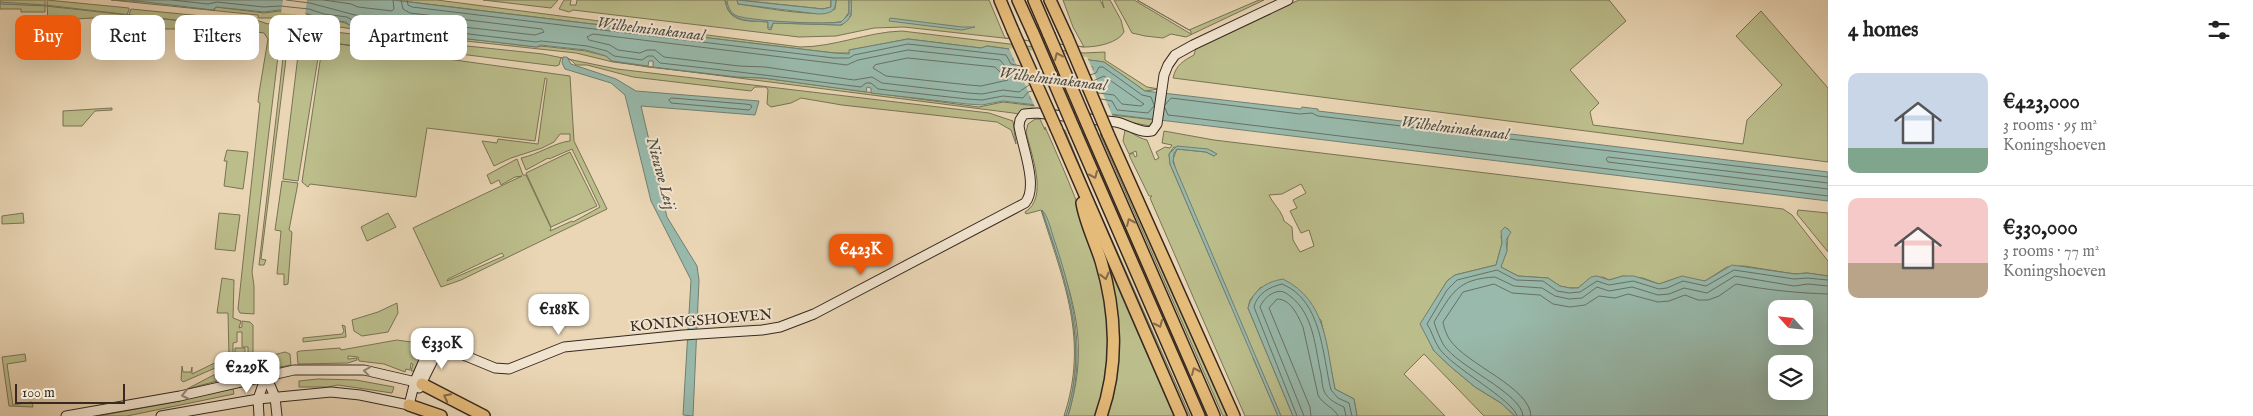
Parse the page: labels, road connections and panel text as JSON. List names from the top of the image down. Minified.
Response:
{"streets":{"street":["KONINGSHOEVEN"]},"water":["Wilhelminakanaal","Nieuwe Leij"],"scale_bar":"100 m","north":"top left","page":{"heading":"4 homes","chip":["Buy","Rent","Filters","New","Apartment"],"list":[{"name":"€423,000","note":"3 rooms · 95 m² · Koningshoeven"},{"name":"€330,000","note":"3 rooms · 77 m² · Koningshoeven"}],"price":["€423K","€188K","€330K","€229K"],"scale":"100 m"}}
